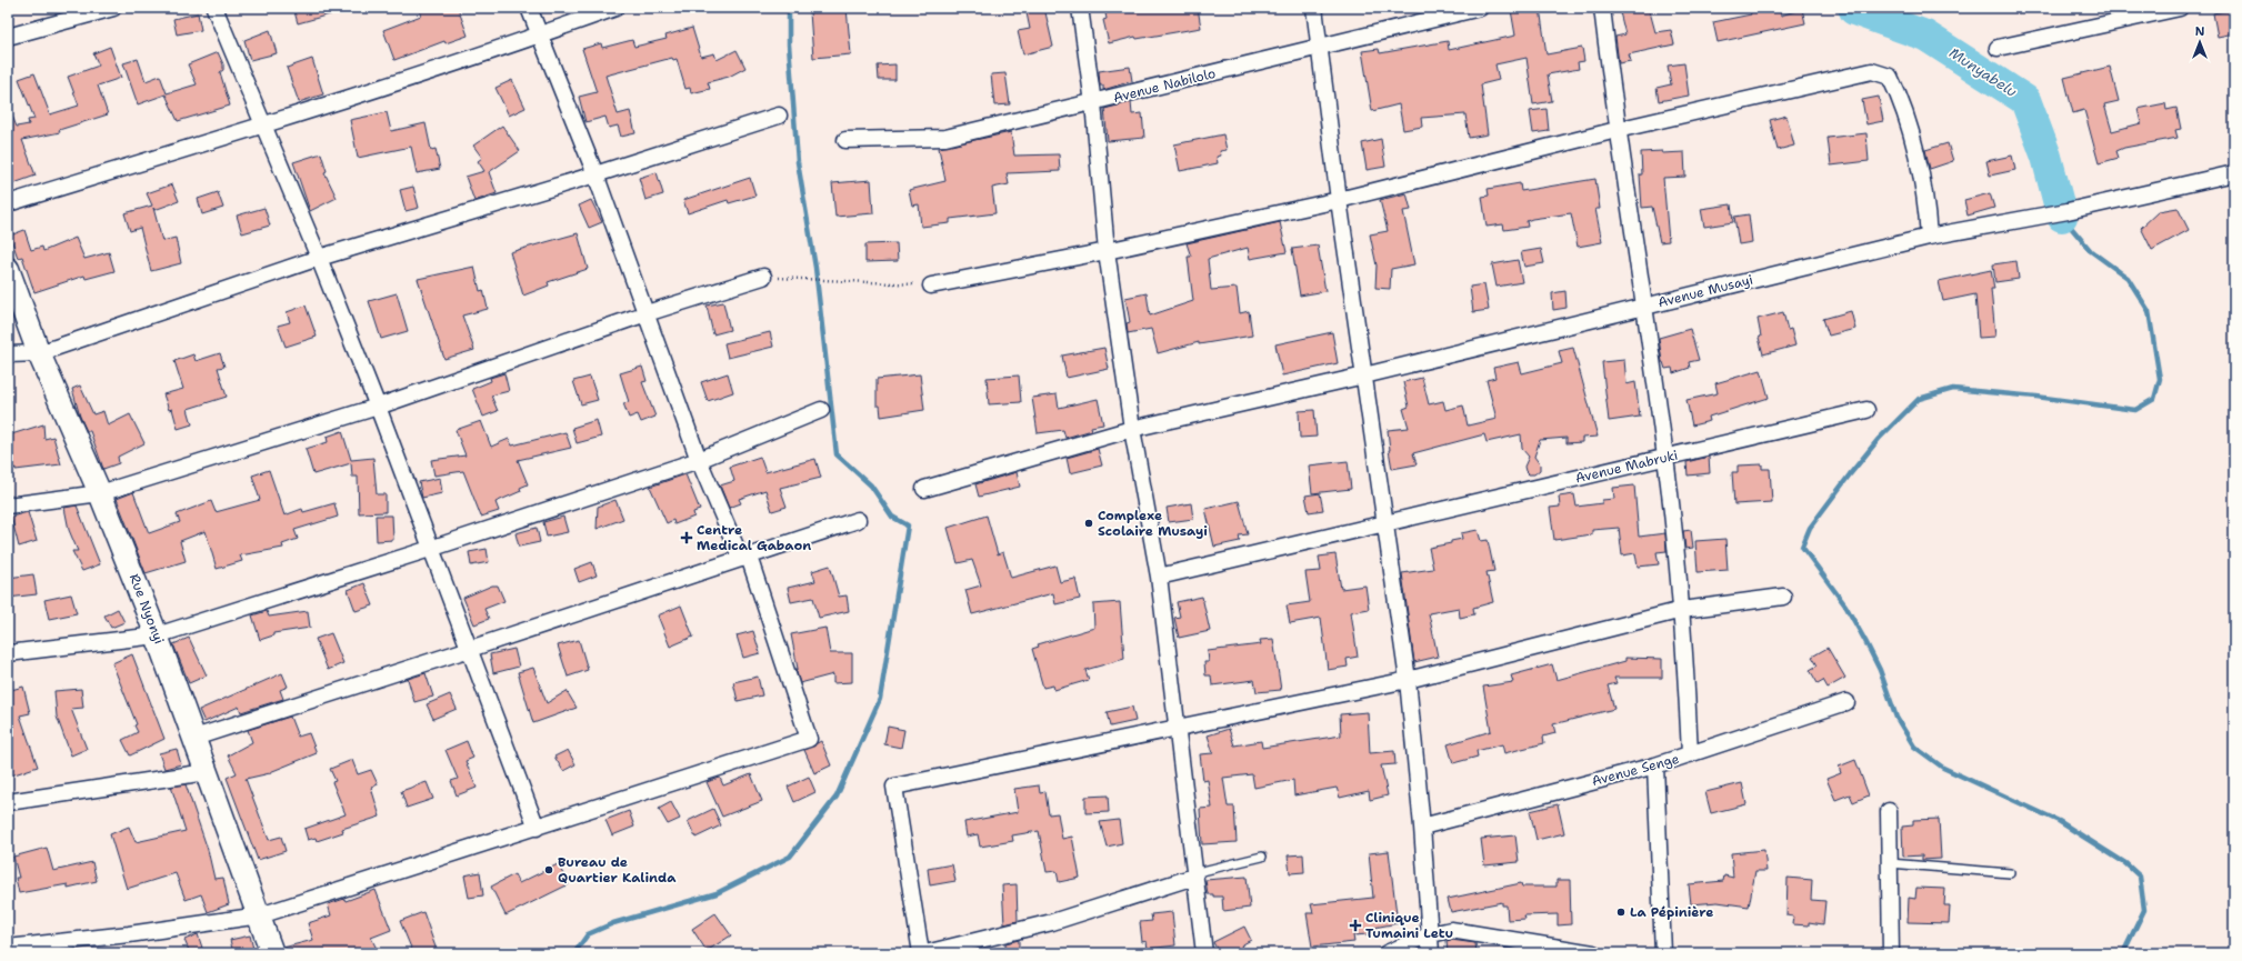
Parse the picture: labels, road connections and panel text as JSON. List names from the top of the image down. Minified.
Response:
{"streets":{"street":["Avenue Nabilolo","Avenue Musayi","Avenue Mabruki","Rue Nyonyi","Avenue Senge"]},"water":["Munyabelu"],"places":{"other":["Complexe Scolaire Musayi","Bureau de Quartier Kalinda","La Pépinière"],"health":["Centre Medical Gabaon","Clinique Tumaini Letu"]},"north":"top"}
